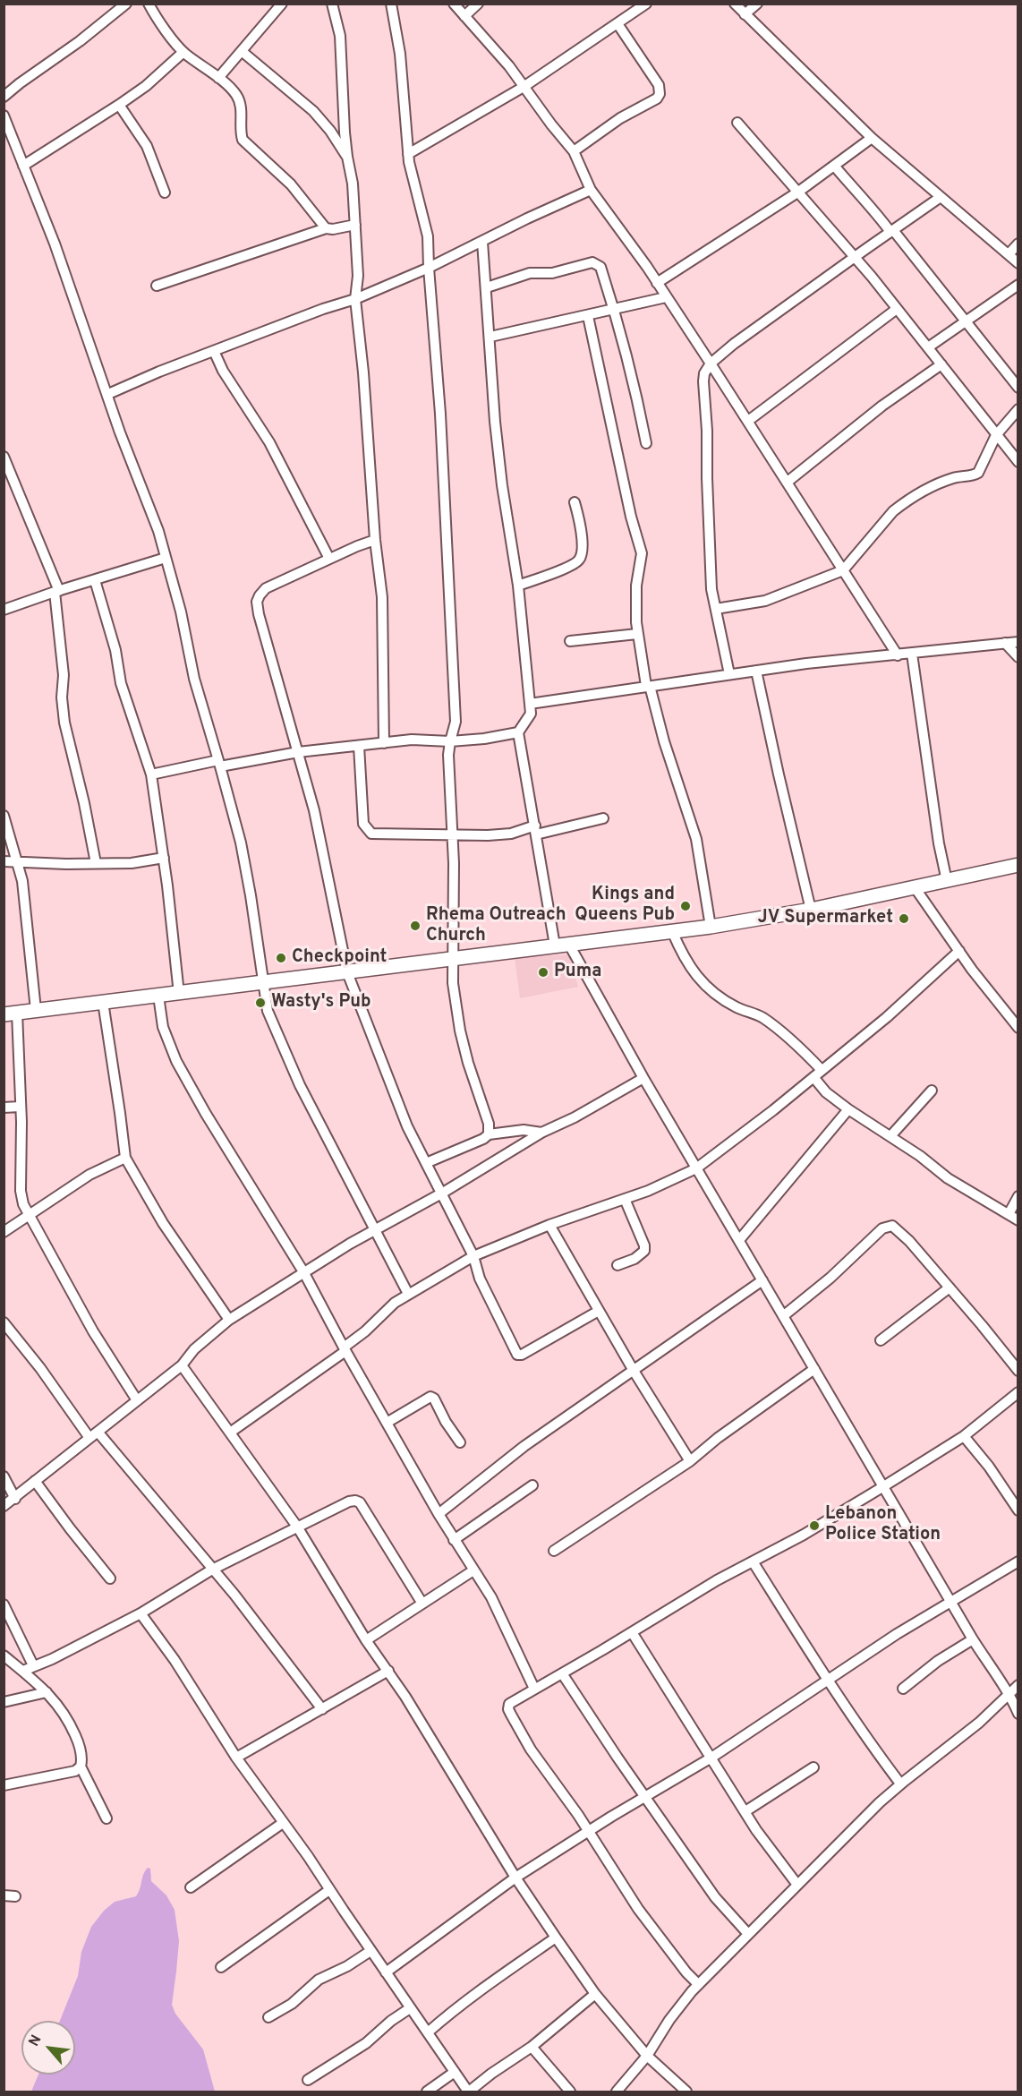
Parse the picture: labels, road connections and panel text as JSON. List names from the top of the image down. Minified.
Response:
{"places":["Kings and Queens Pub","JV Supermarket","Rhema Outreach Church","Checkpoint","Puma","Wasty's Pub","Lebanon Police Station"],"north":"top left"}
